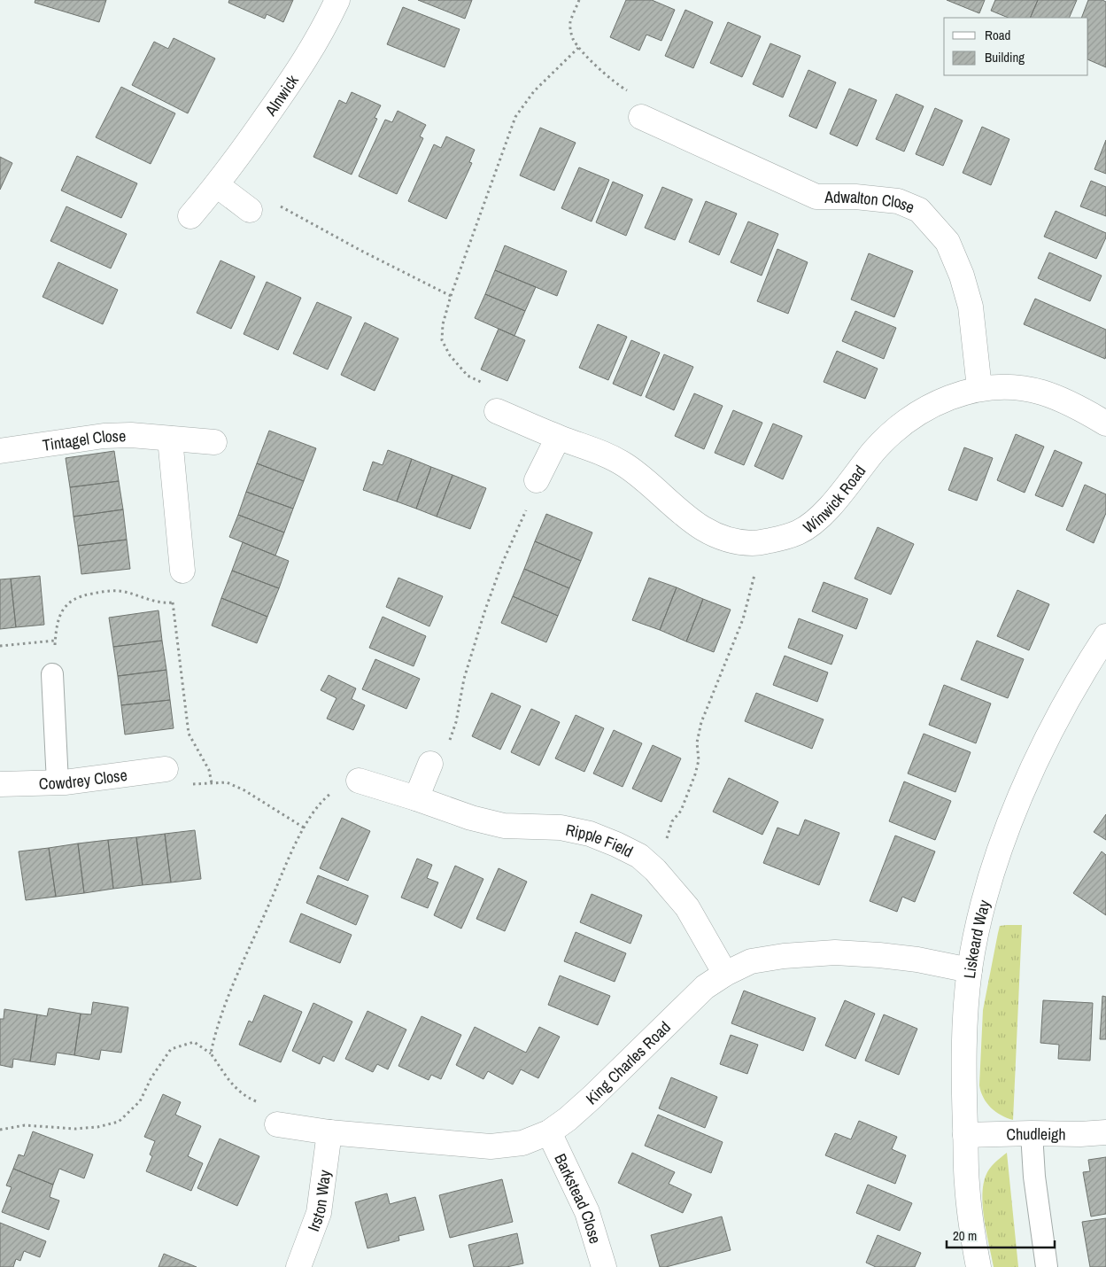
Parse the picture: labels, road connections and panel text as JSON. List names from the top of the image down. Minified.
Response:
{"streets":{"street":["Alnwick","Adwalton Close","Tintagel Close","Winwick Road","Cowdrey Close","Ripple Field","Liskeard Way","King Charles Road","Chudleigh","Barkstead Close","Irston Way"]},"crossings":[["Adwalton Close","Winwick Road"],["Ripple Field","King Charles Road"],["Liskeard Way","King Charles Road"],["Liskeard Way","Chudleigh"],["King Charles Road","Barkstead Close"],["King Charles Road","Irston Way"]],"legend":["Road","Building"],"scale_bar":"20 m"}
